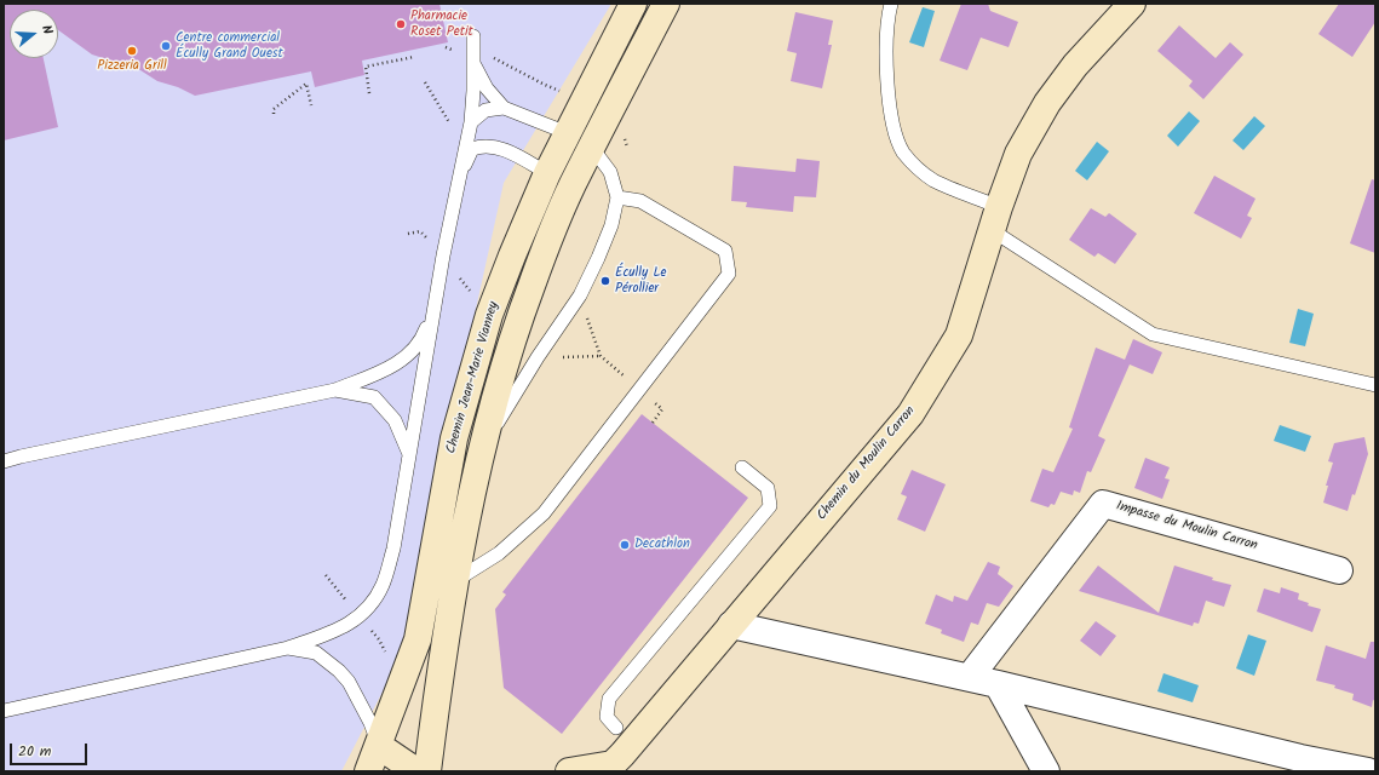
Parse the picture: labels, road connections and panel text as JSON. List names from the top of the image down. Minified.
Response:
{"streets":{"street":["Chemin Jean-Marie Vianney","Chemin du Moulin Carron","Impasse du Moulin Carron"]},"places":["Pharmacie Roset Petit","Centre commercial Écully Grand Ouest","Pizzeria Grill","Écully Le Pérollier","Decathlon"],"scale_bar":"20 m","north":"right"}
